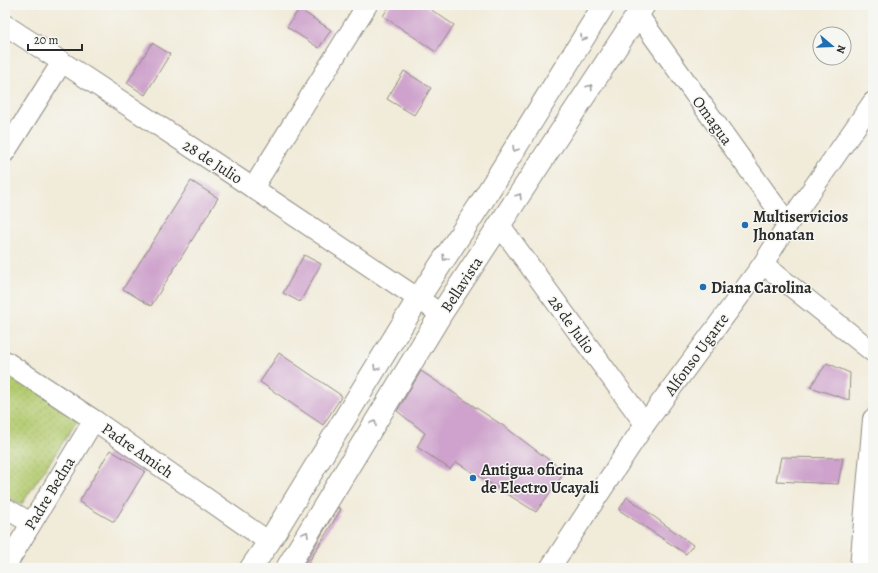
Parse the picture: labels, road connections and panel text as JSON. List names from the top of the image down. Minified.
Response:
{"streets":{"street":["Omagua","28 de Julio","Bellavista","Alfonso Ugarte","Padre Amich","Padre Bedna"]},"crossings":[["Omagua","Bellavista"],["Omagua","Alfonso Ugarte"],["28 de Julio","Bellavista"],["28 de Julio","Alfonso Ugarte"],["Bellavista","Padre Amich"],["Padre Amich","Padre Bedna"]],"places":["Multiservicios Jhonatan","Diana Carolina","Antigua oficina de Electro Ucayali"],"scale_bar":"20 m","north":"right"}
